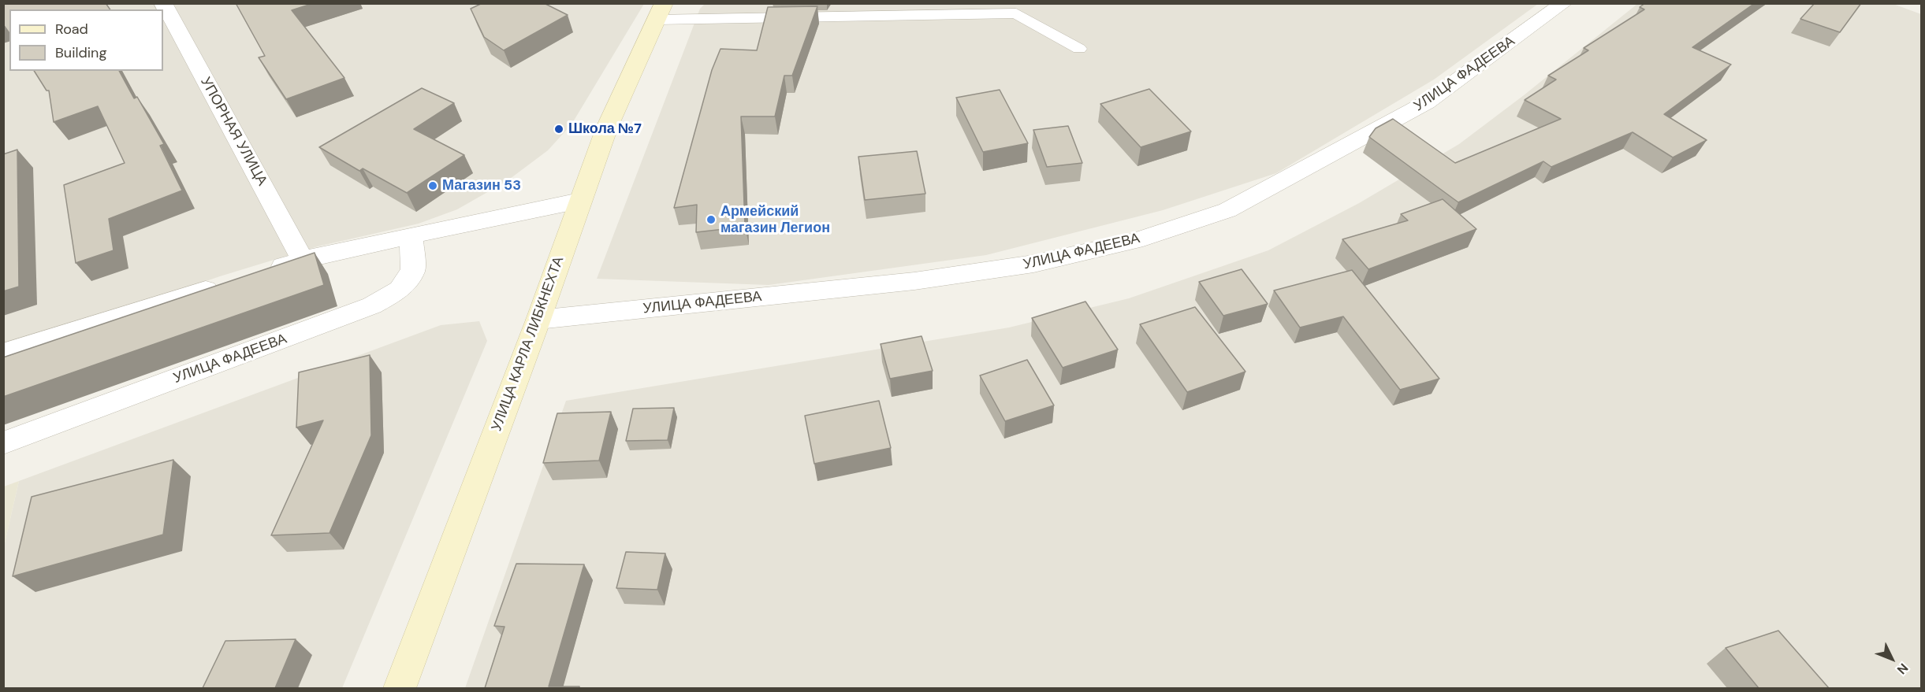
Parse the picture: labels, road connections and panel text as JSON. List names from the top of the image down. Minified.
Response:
{"streets":{"main road":["УЛИЦА КАРЛА ЛИБКНЕХТА"],"street":["УЛИЦА ФАДЕЕВА","УПОРНАЯ УЛИЦА"]},"crossings":[["УЛИЦА ФАДЕЕВА","УЛИЦА КАРЛА ЛИБКНЕХТА"]],"places":["Школа №7","Магазин 53","Армейский магазин Легион"],"legend":["Road","Building"],"north":"bottom right"}
